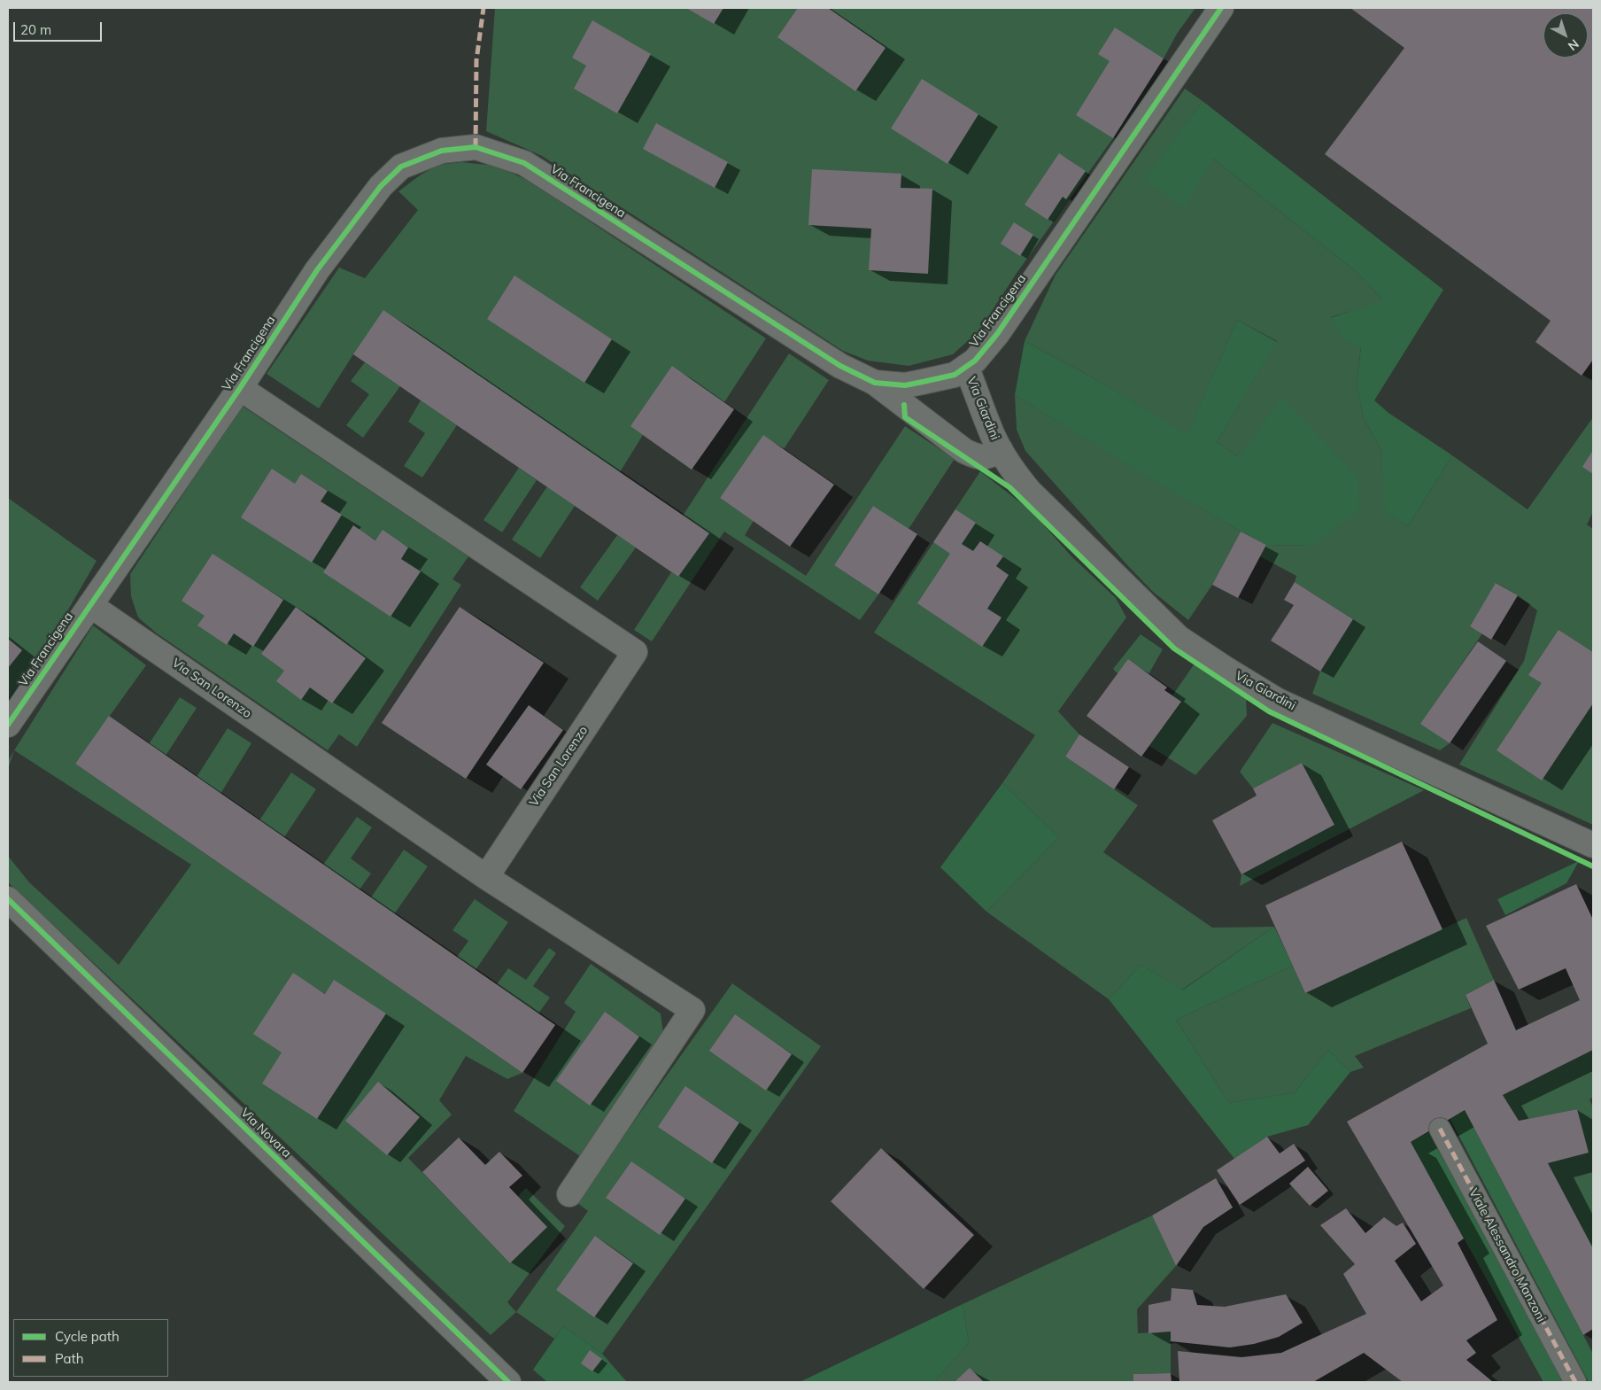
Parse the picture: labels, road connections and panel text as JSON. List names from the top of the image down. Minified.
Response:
{"streets":{"street":["Via Francigena","Via Giardini","Via San Lorenzo","Via Novara","Viale Alessandro Manzoni"]},"crossings":[["Via Francigena","Via Giardini"],["Via Francigena","Via San Lorenzo"]],"legend":["Cycle path","Path"],"scale_bar":"20 m","north":"bottom right"}
